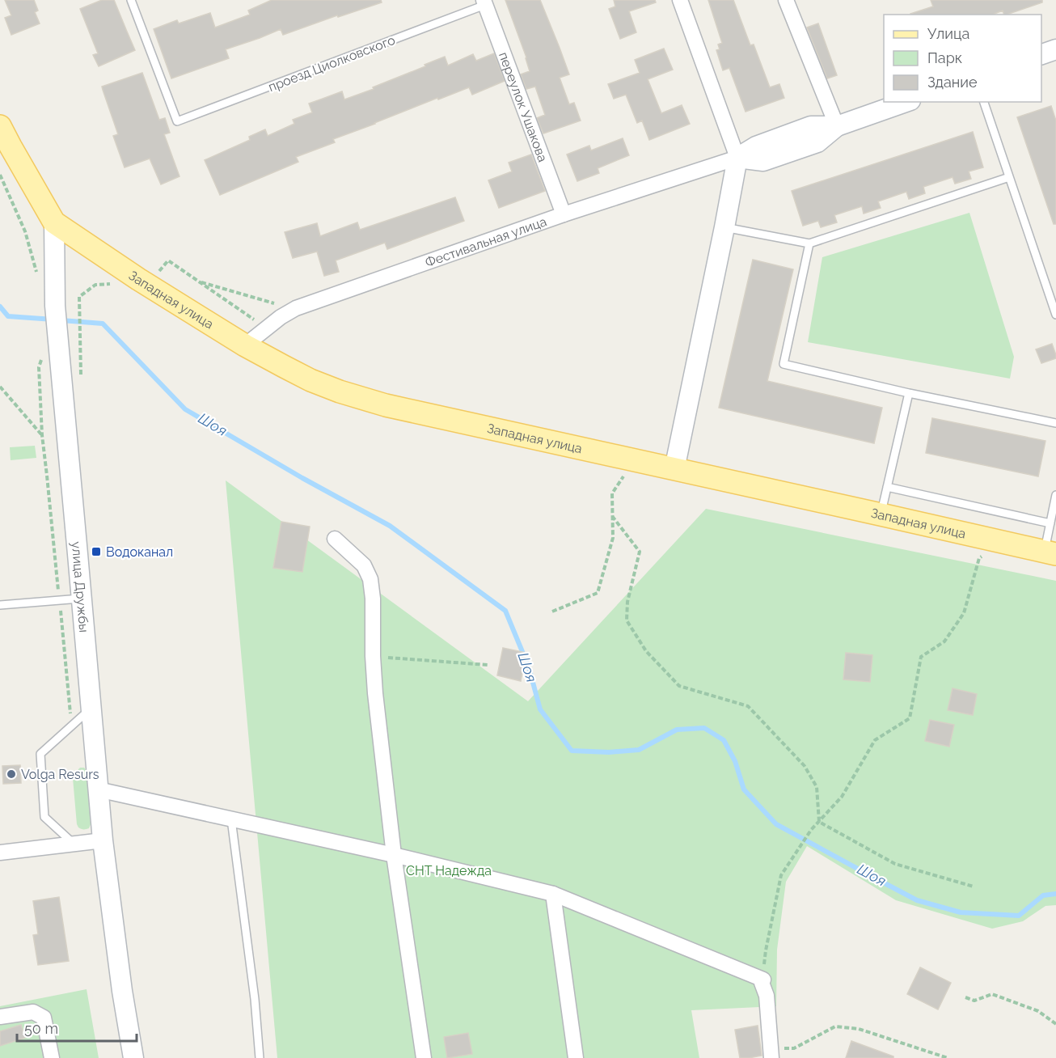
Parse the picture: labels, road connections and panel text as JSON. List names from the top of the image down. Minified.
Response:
{"streets":{"main road":["Фестивальная улица","Западная улица","улица Дружбы"],"street":["переулок Ушакова"],"lane":["проезд Циолковского"]},"crossings":[["проезд Циолковского","переулок Ушакова"],["переулок Ушакова","Фестивальная улица"],["Фестивальная улица","Западная улица"],["Западная улица","улица Дружбы"]],"water":["Шоя"],"parks":["СНТ Надежда"],"places":{"transit":["Водоканал"],"other":["Volga Resurs"]},"legend":["Улица","Парк","Здание"],"scale_bar":"50 m"}
